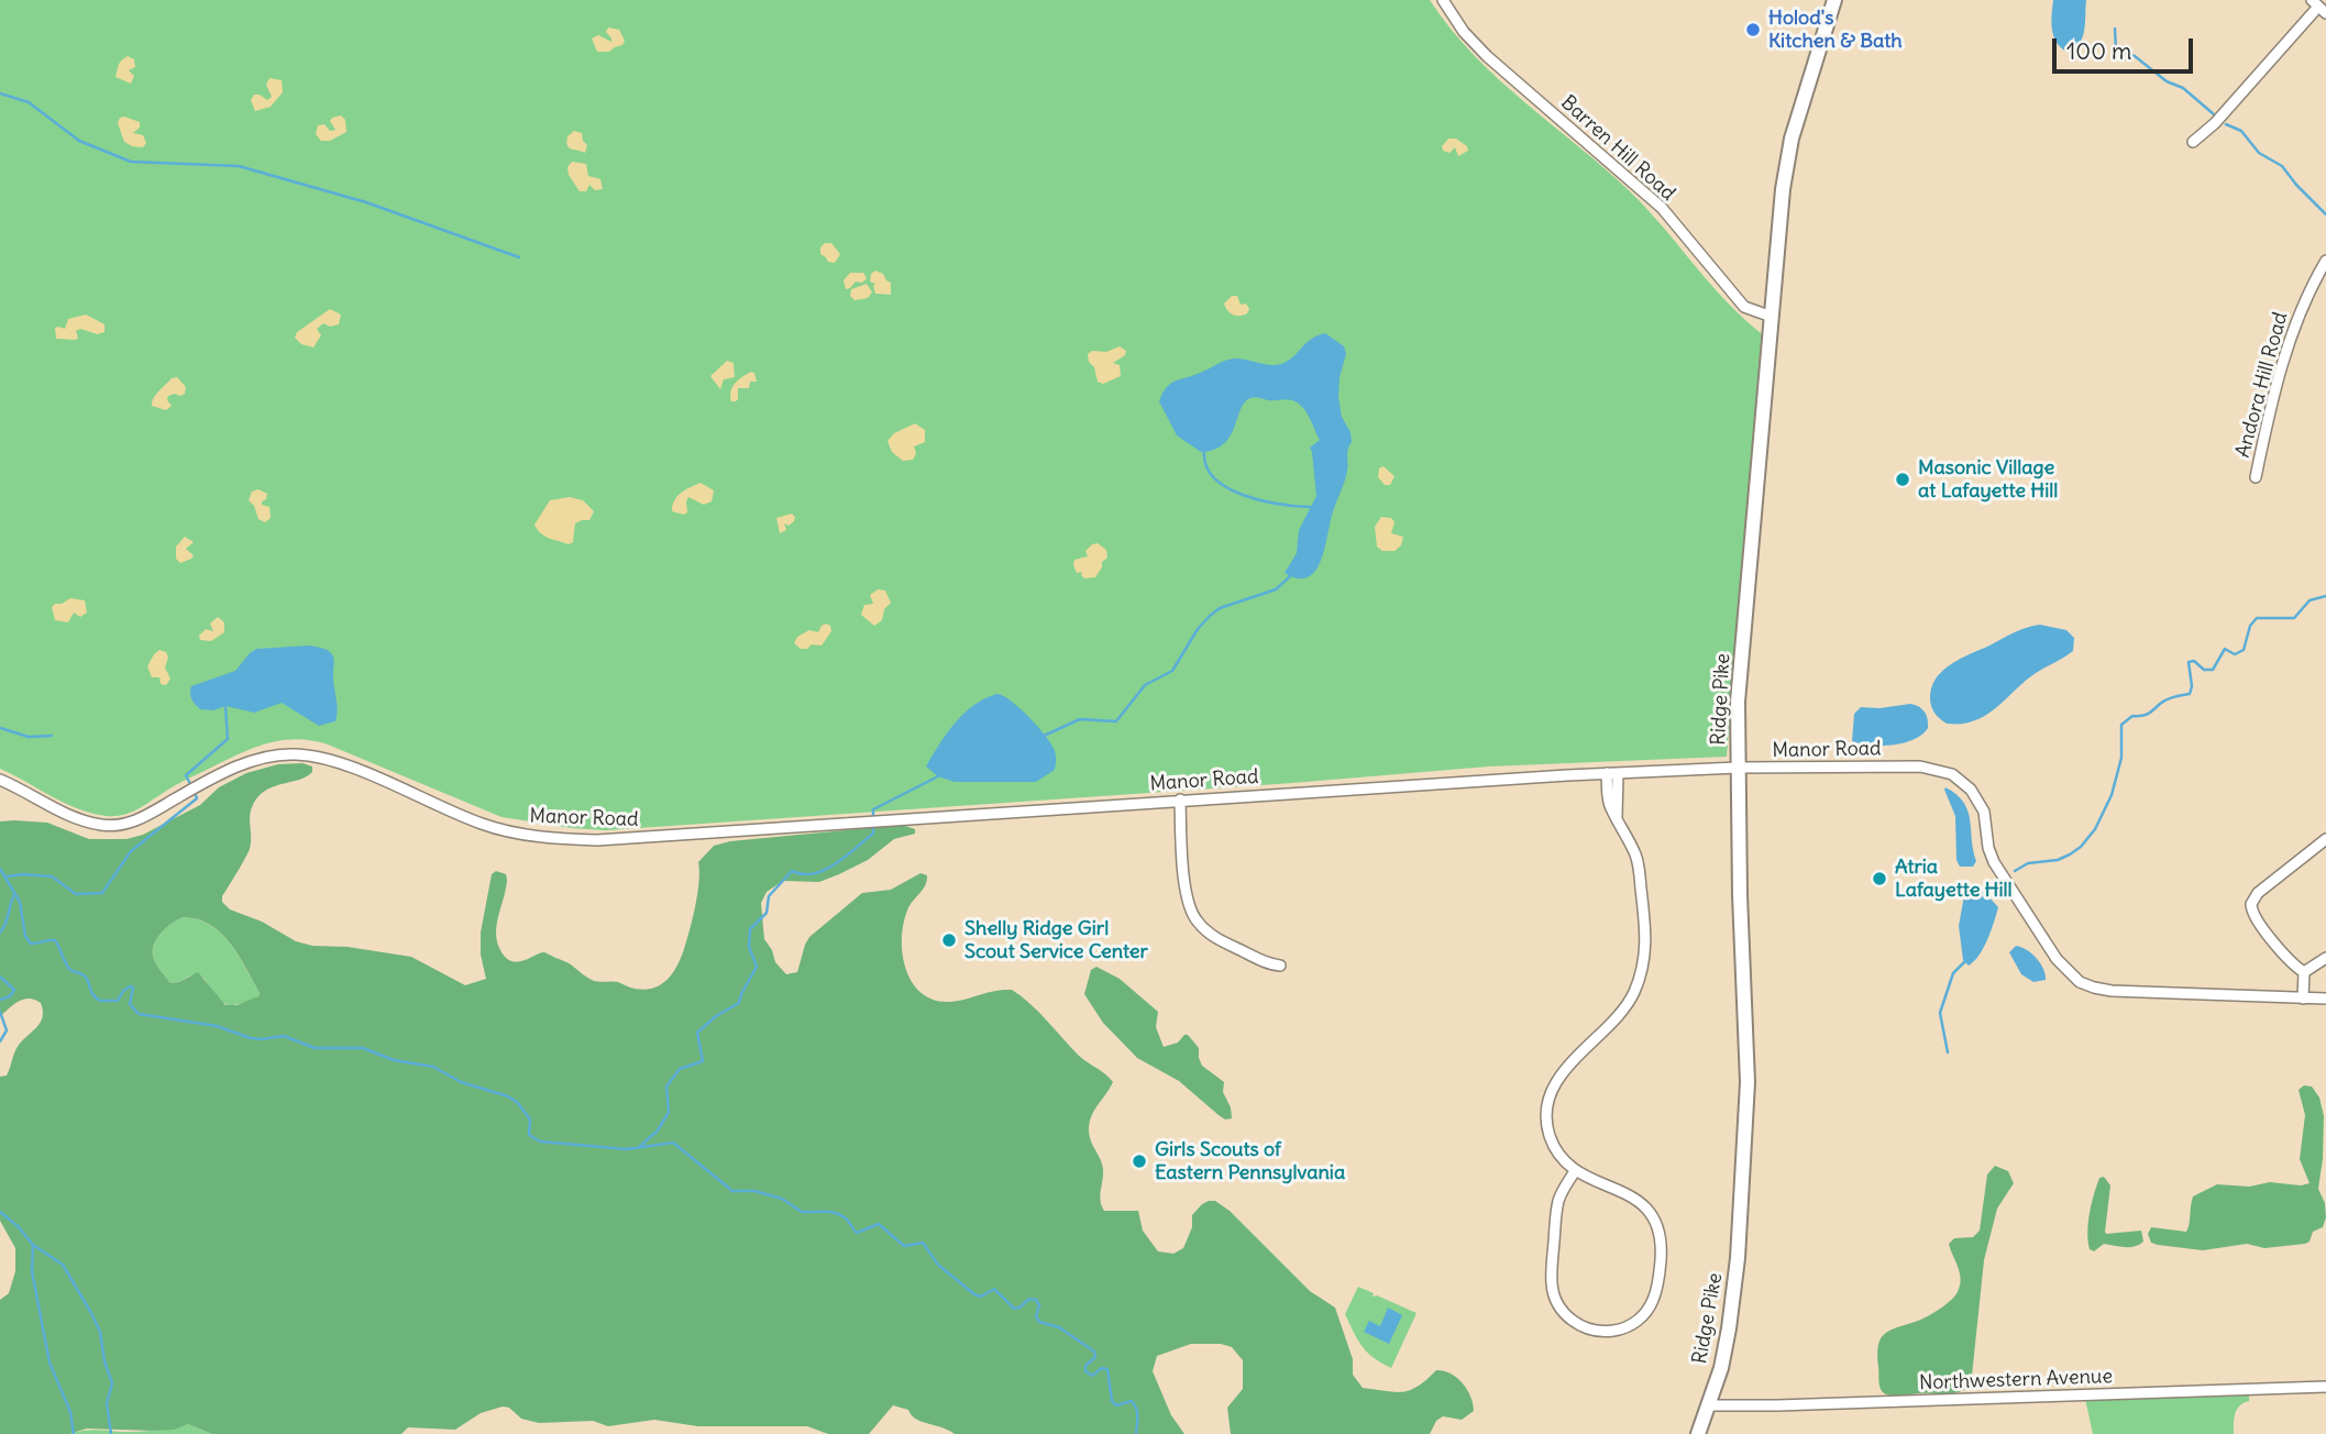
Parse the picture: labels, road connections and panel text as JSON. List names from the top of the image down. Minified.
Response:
{"streets":{"main road":["Ridge Pike"],"street":["Barren Hill Road","Andora Hill Road","Manor Road","Northwestern Avenue"]},"crossings":[["Barren Hill Road","Ridge Pike"],["Ridge Pike","Manor Road"],["Ridge Pike","Northwestern Avenue"]],"places":["Holod's Kitchen & Bath","Masonic Village at Lafayette Hill","Atria Lafayette Hill","Shelly Ridge Girl Scout Service Center","Girls Scouts of Eastern Pennsylvania"],"scale_bar":"100 m"}
